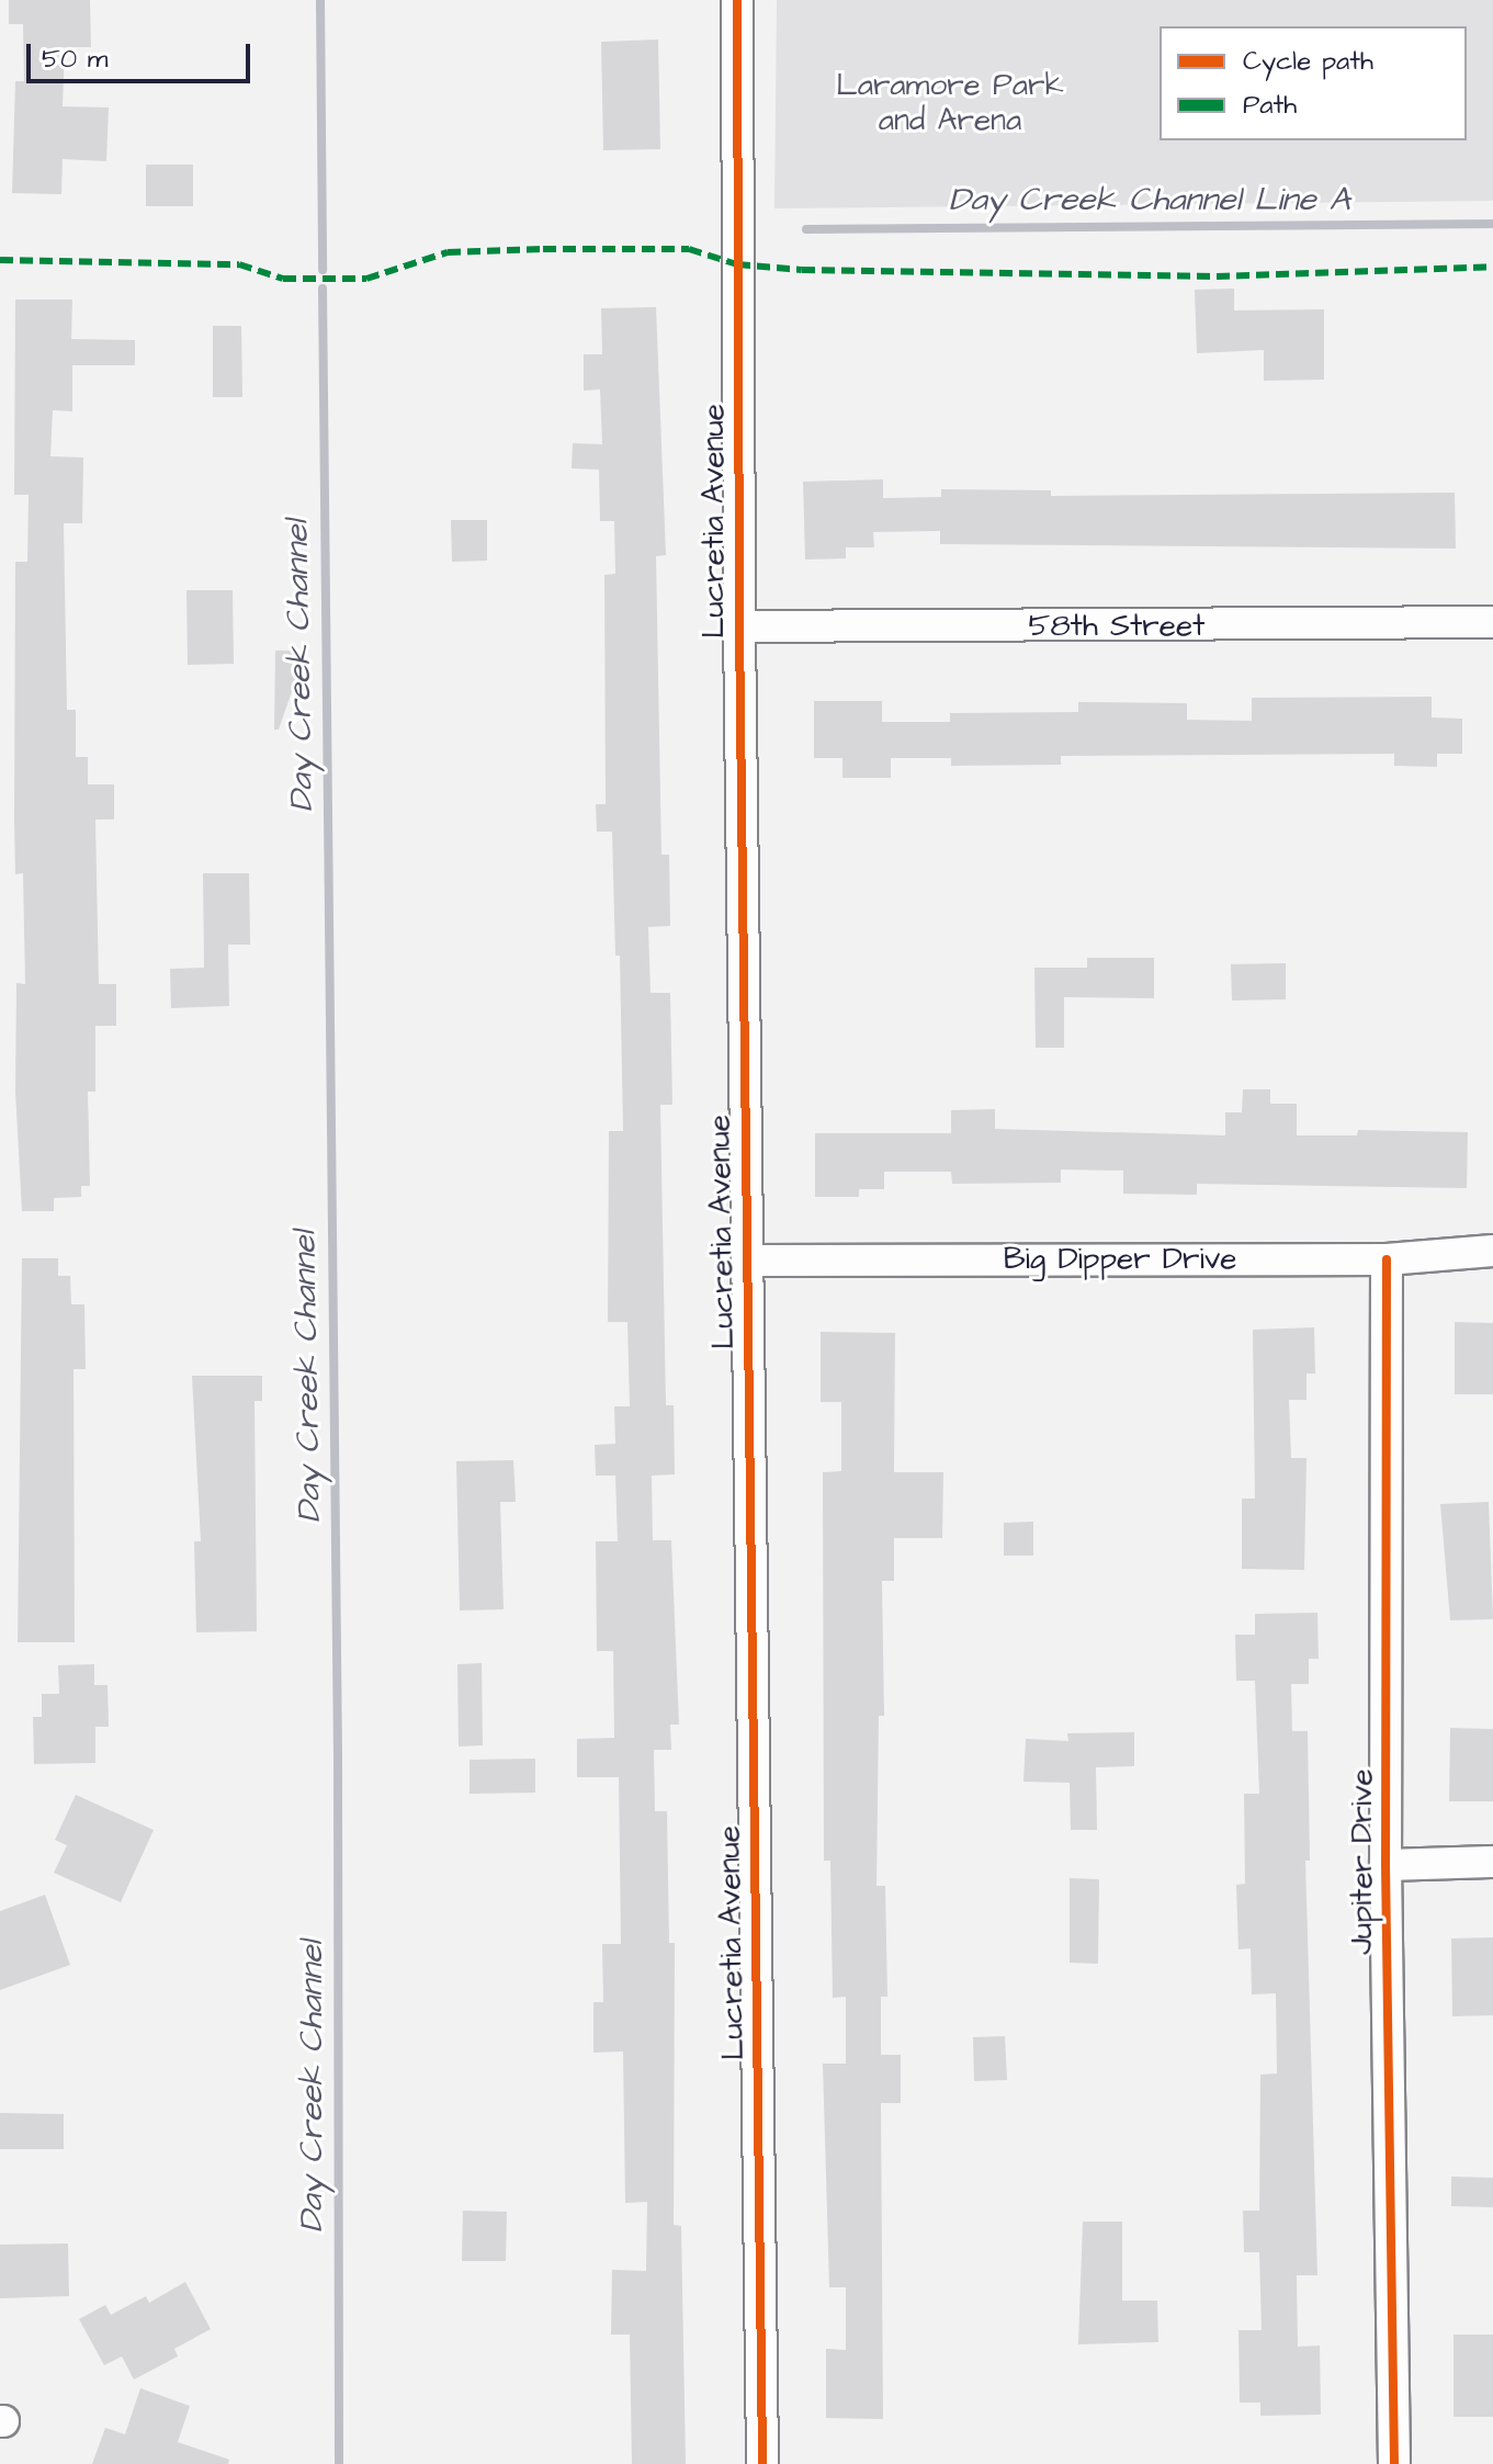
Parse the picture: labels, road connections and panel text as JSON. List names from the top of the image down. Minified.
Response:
{"streets":{"street":["Lucretia Avenue","58th Street","Big Dipper Drive","Jupiter Drive"]},"crossings":[["Lucretia Avenue","58th Street"],["Lucretia Avenue","Big Dipper Drive"],["Big Dipper Drive","Jupiter Drive"]],"water":["Day Creek Channel Line A","Day Creek Channel"],"parks":["Laramore Park and Arena"],"legend":["Cycle path","Path"],"scale_bar":"50 m"}
